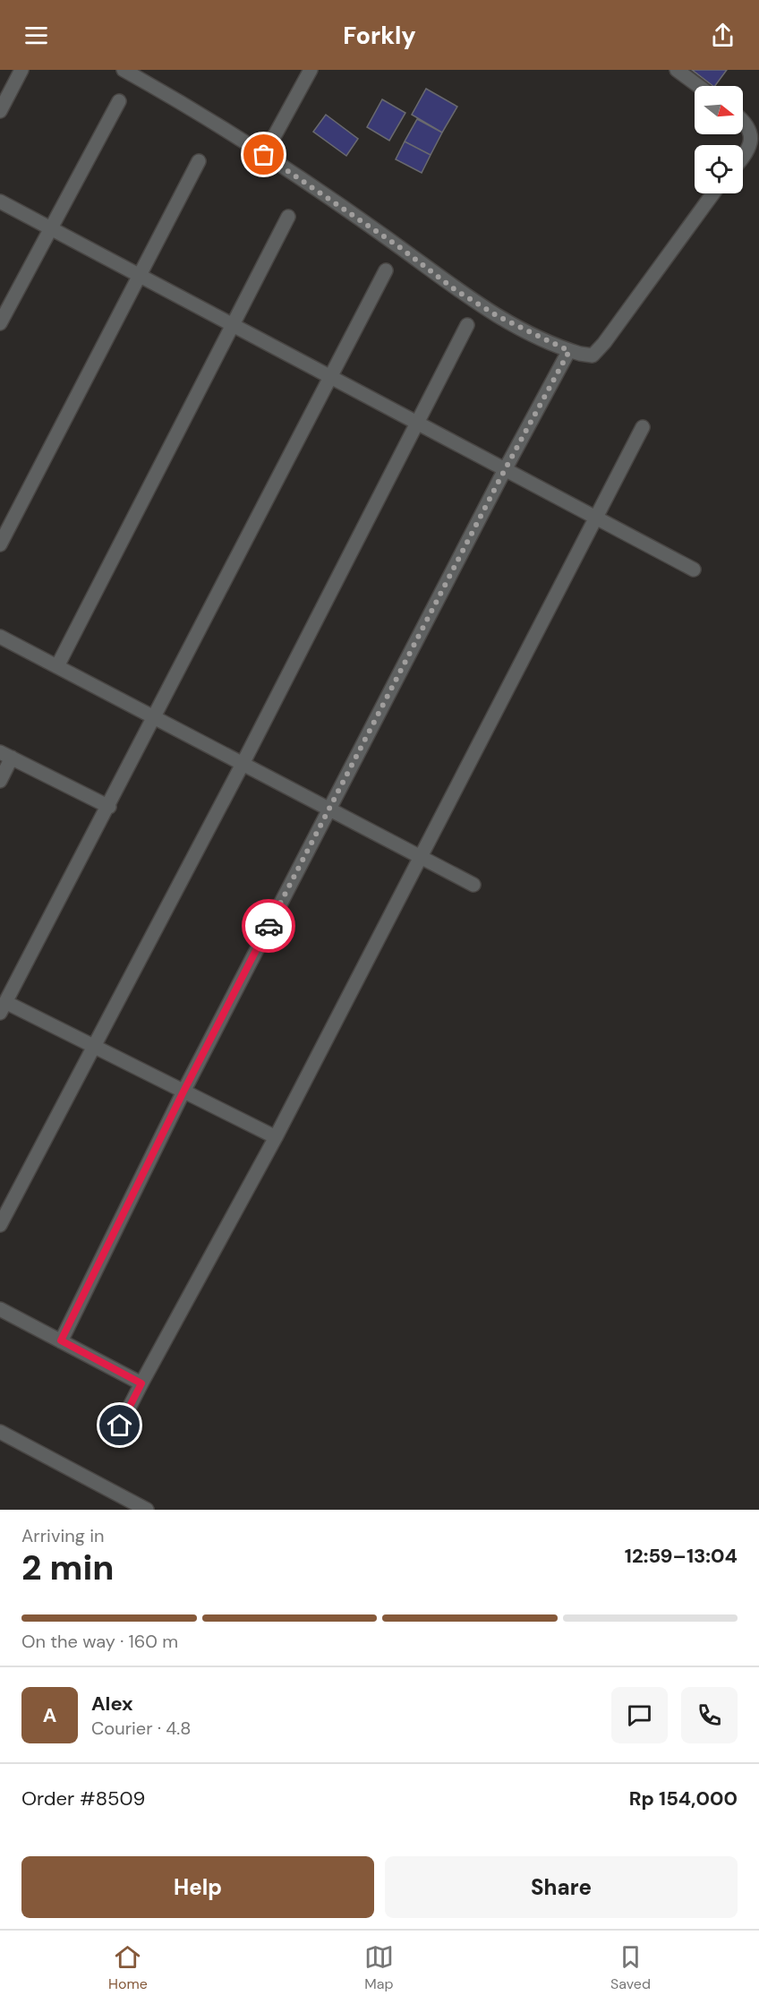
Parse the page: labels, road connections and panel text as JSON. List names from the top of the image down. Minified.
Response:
{"north":"right","page":{"header":"Forkly","heading":["2 min","Arriving in","12:59–13:04"],"panel":["Alex","Courier · 4.8","Order #8509","Rp 154,000"],"bar":"On the way · 160 m","round":"A","buttons":["Help","Share"],"tabs":["Home","Map","Saved"]}}
